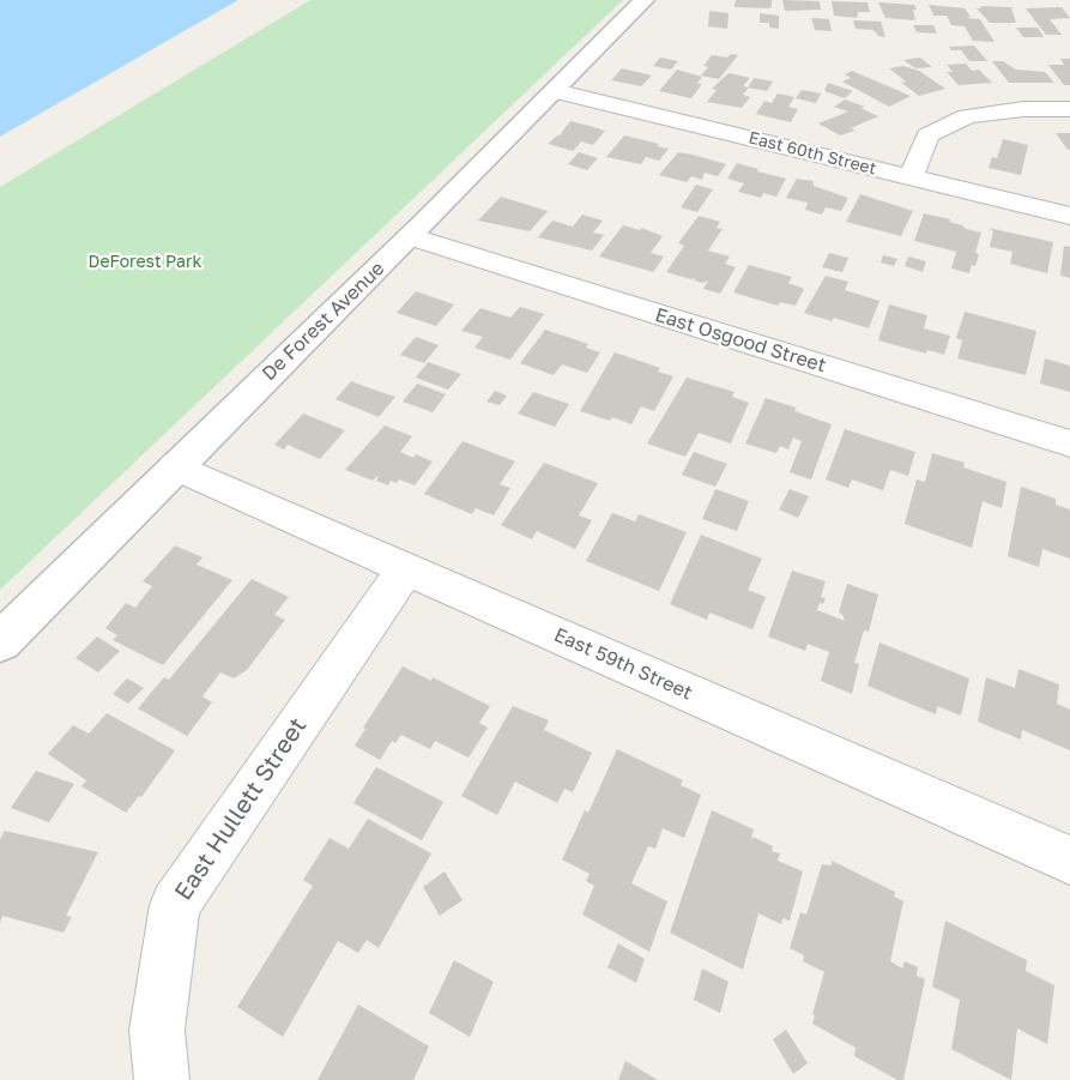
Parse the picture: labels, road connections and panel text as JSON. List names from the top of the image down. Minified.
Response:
{"streets":{"street":["East 60th Street","De Forest Avenue","East Osgood Street","East 59th Street","East Hullett Street"]},"crossings":[["East 60th Street","De Forest Avenue"],["De Forest Avenue","East Osgood Street"],["De Forest Avenue","East 59th Street"],["East 59th Street","East Hullett Street"]],"parks":["DeForest Park"]}
